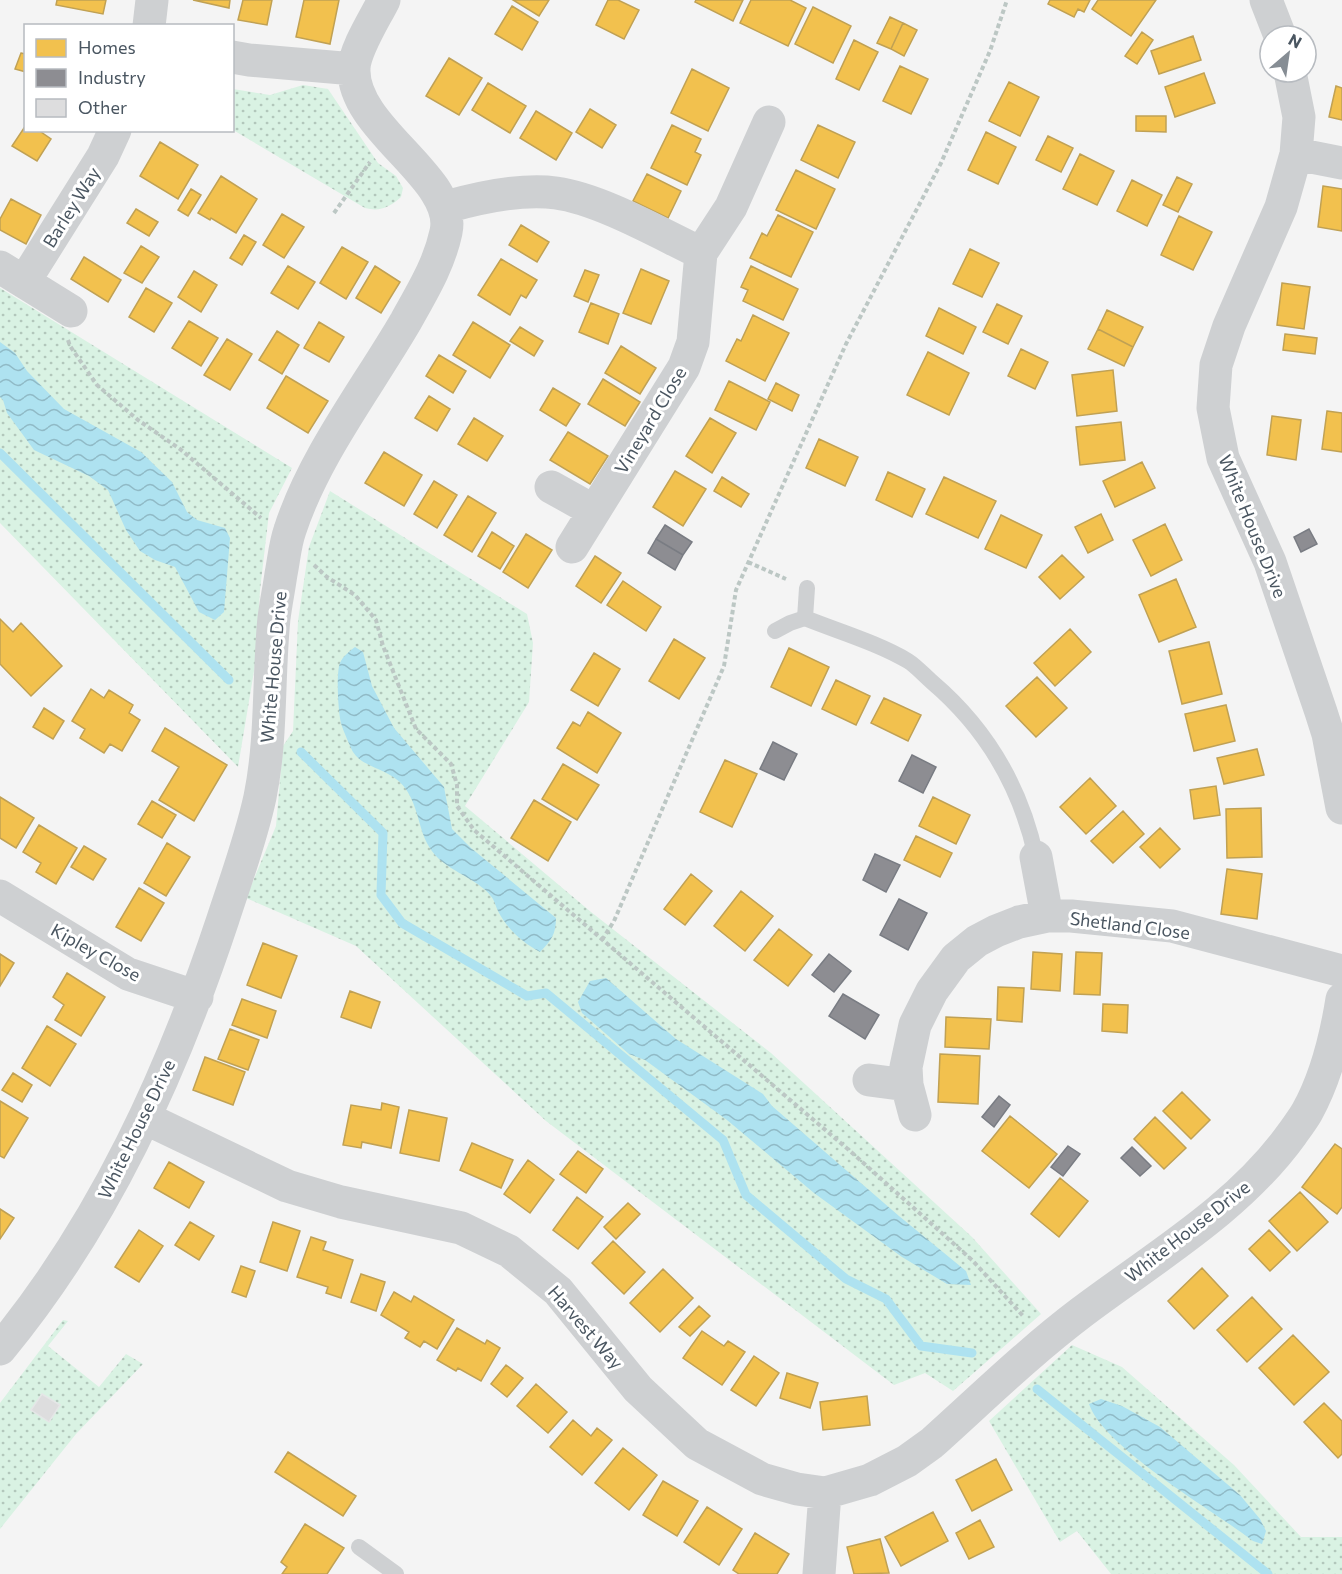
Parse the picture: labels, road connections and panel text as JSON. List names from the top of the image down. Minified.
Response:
{"streets":{"street":["Barley Way","Vineyard Close","White House Drive","Shetland Close","Kipley Close","Harvest Way"]},"crossings":[["White House Drive","Kipley Close"],["White House Drive","Harvest Way"]],"legend":["Homes","Industry","Other"],"north":"top right"}
